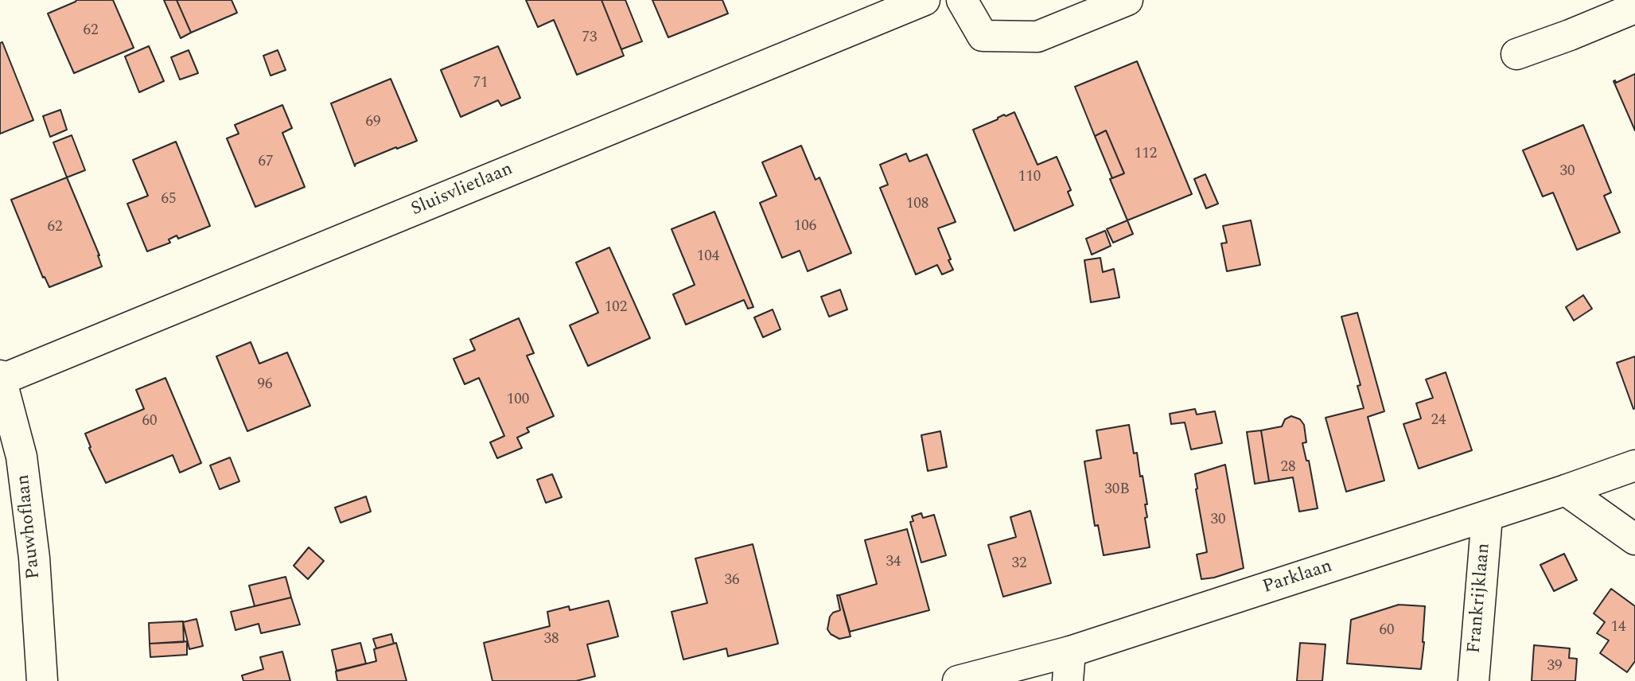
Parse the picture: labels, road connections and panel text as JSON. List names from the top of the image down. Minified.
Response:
{"streets":{"street":["Sluisvlietlaan","Pauwhoflaan","Parklaan","Frankrijklaan"]},"crossings":[["Sluisvlietlaan","Pauwhoflaan"],["Parklaan","Frankrijklaan"]],"house_numbers":["62","73","71","69","112","67","30","110","65","108","106","62","104","102","96","100","24","60","28","30B","30","34","32","36","14","60","38","39"]}
